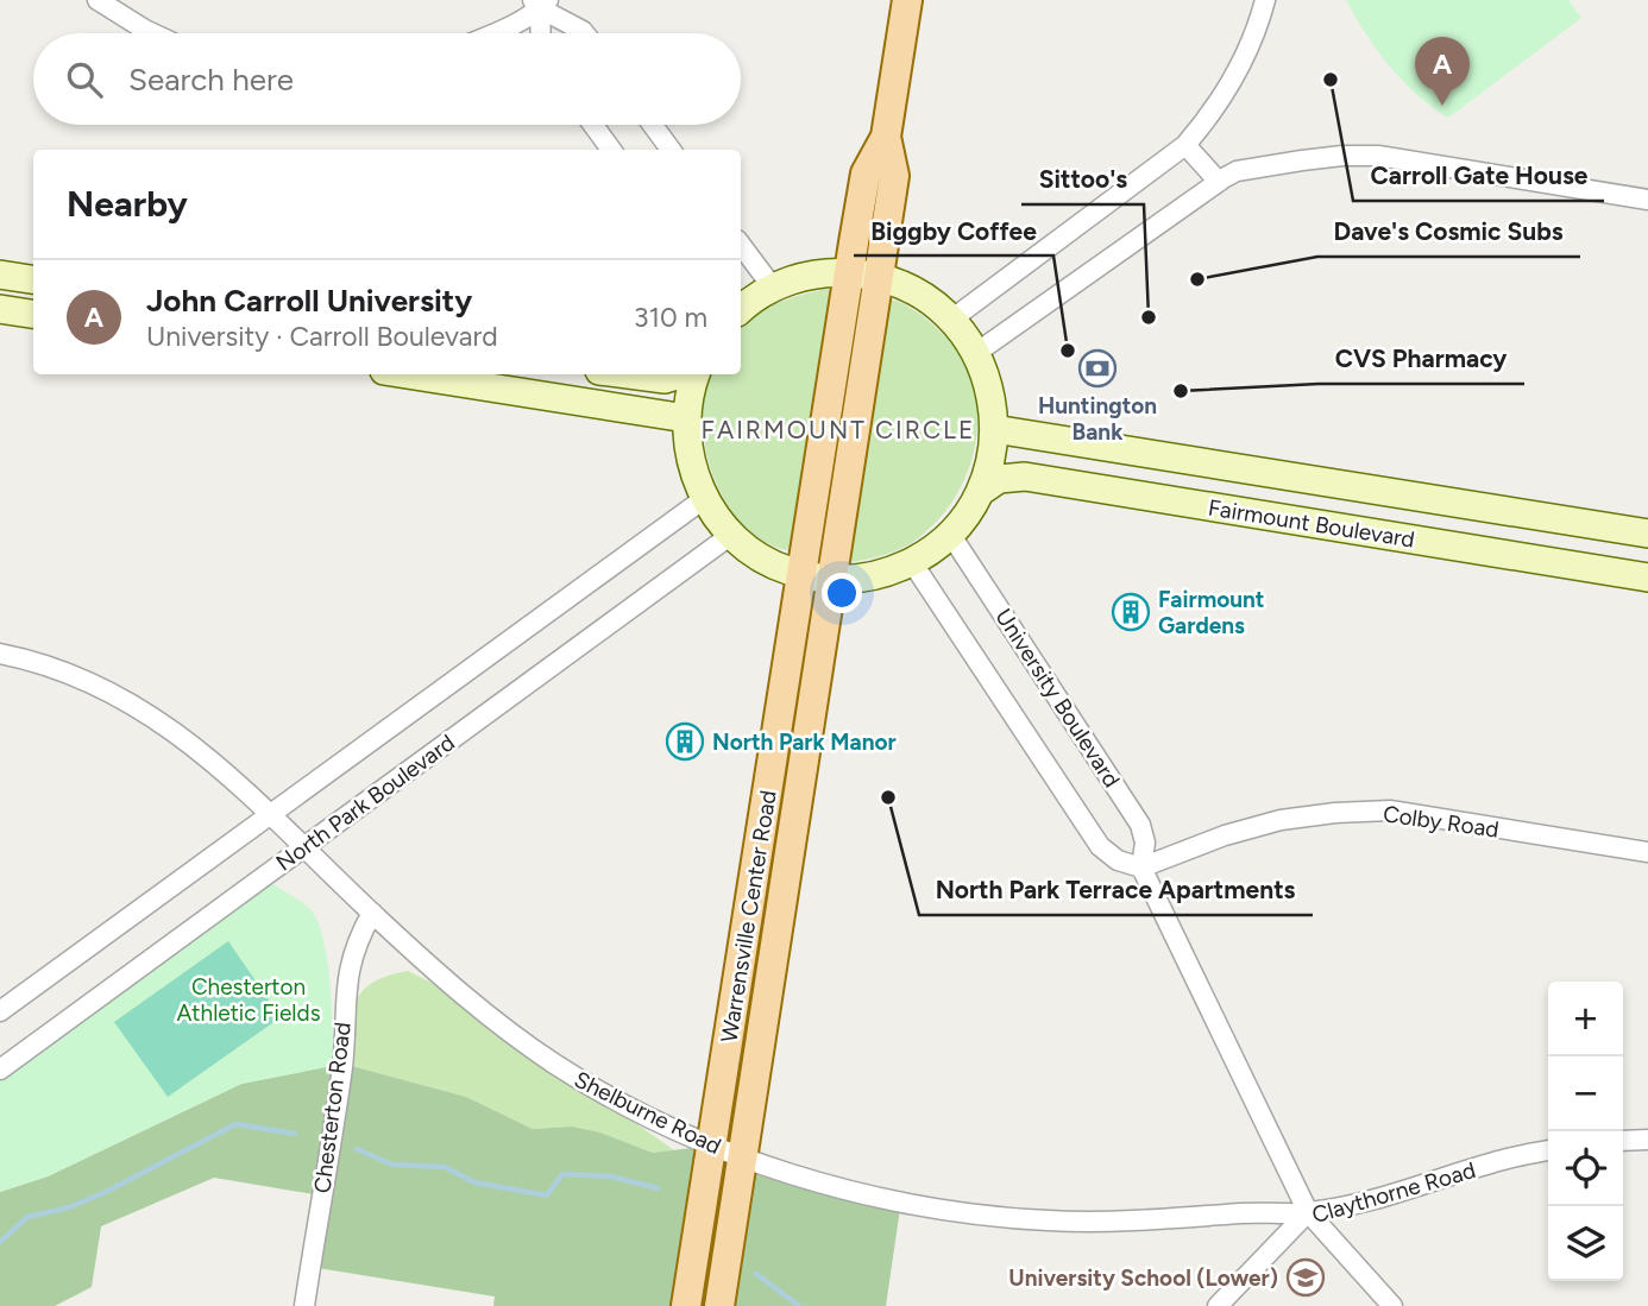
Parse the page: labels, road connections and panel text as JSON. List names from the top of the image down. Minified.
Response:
{"streets":{"main road":["Fairmount Boulevard","Warrensville Center Road"],"street":["University Boulevard","North Park Boulevard","Colby Road","Chesterton Road","Shelburne Road","Claythorne Road"]},"crossings":[["University Boulevard","Colby Road"],["University Boulevard","Shelburne Road"],["University Boulevard","Claythorne Road"],["North Park Boulevard","Shelburne Road"],["Warrensville Center Road","Shelburne Road"],["Chesterton Road","Shelburne Road"],["Shelburne Road","Claythorne Road"]],"districts":["FAIRMOUNT CIRCLE"],"parks":["Chesterton Athletic Fields"],"places":{"other":["Carroll Gate House","Dave's Cosmic Subs","Sittoo's","Biggby Coffee","CVS Pharmacy","North Park Terrace Apartments"],"bank":["Huntington Bank"],"building":["Fairmount Gardens","North Park Manor"],"school or university":["University School (Lower)"]},"page":{"search":"Search here","pins":"A","heading":"Nearby","list":[{"mark":"A","name":"John Carroll University","note":"University · Carroll Boulevard","value":"310 m"}],"map_buttons":["+","−"]}}
